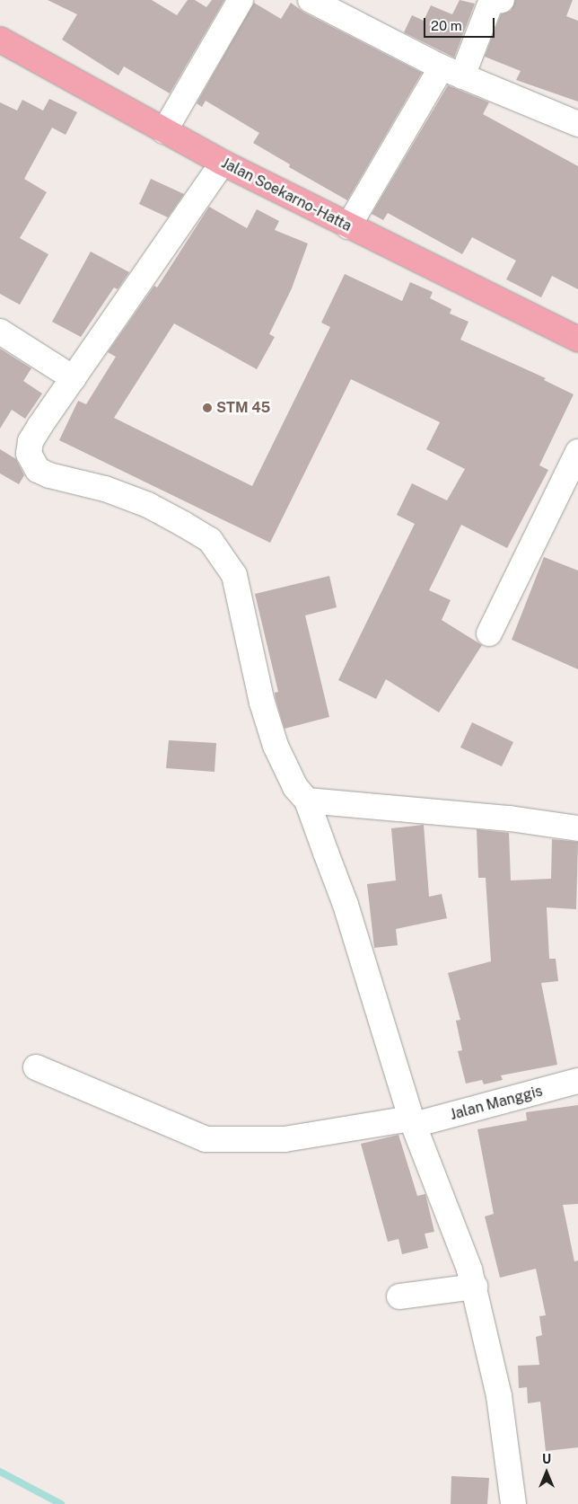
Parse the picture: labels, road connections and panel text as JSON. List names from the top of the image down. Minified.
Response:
{"streets":{"highway":["Jalan Soekarno-Hatta"],"street":["Jalan Manggis"]},"places":["STM 45"],"scale_bar":"20 m","north":"top"}
